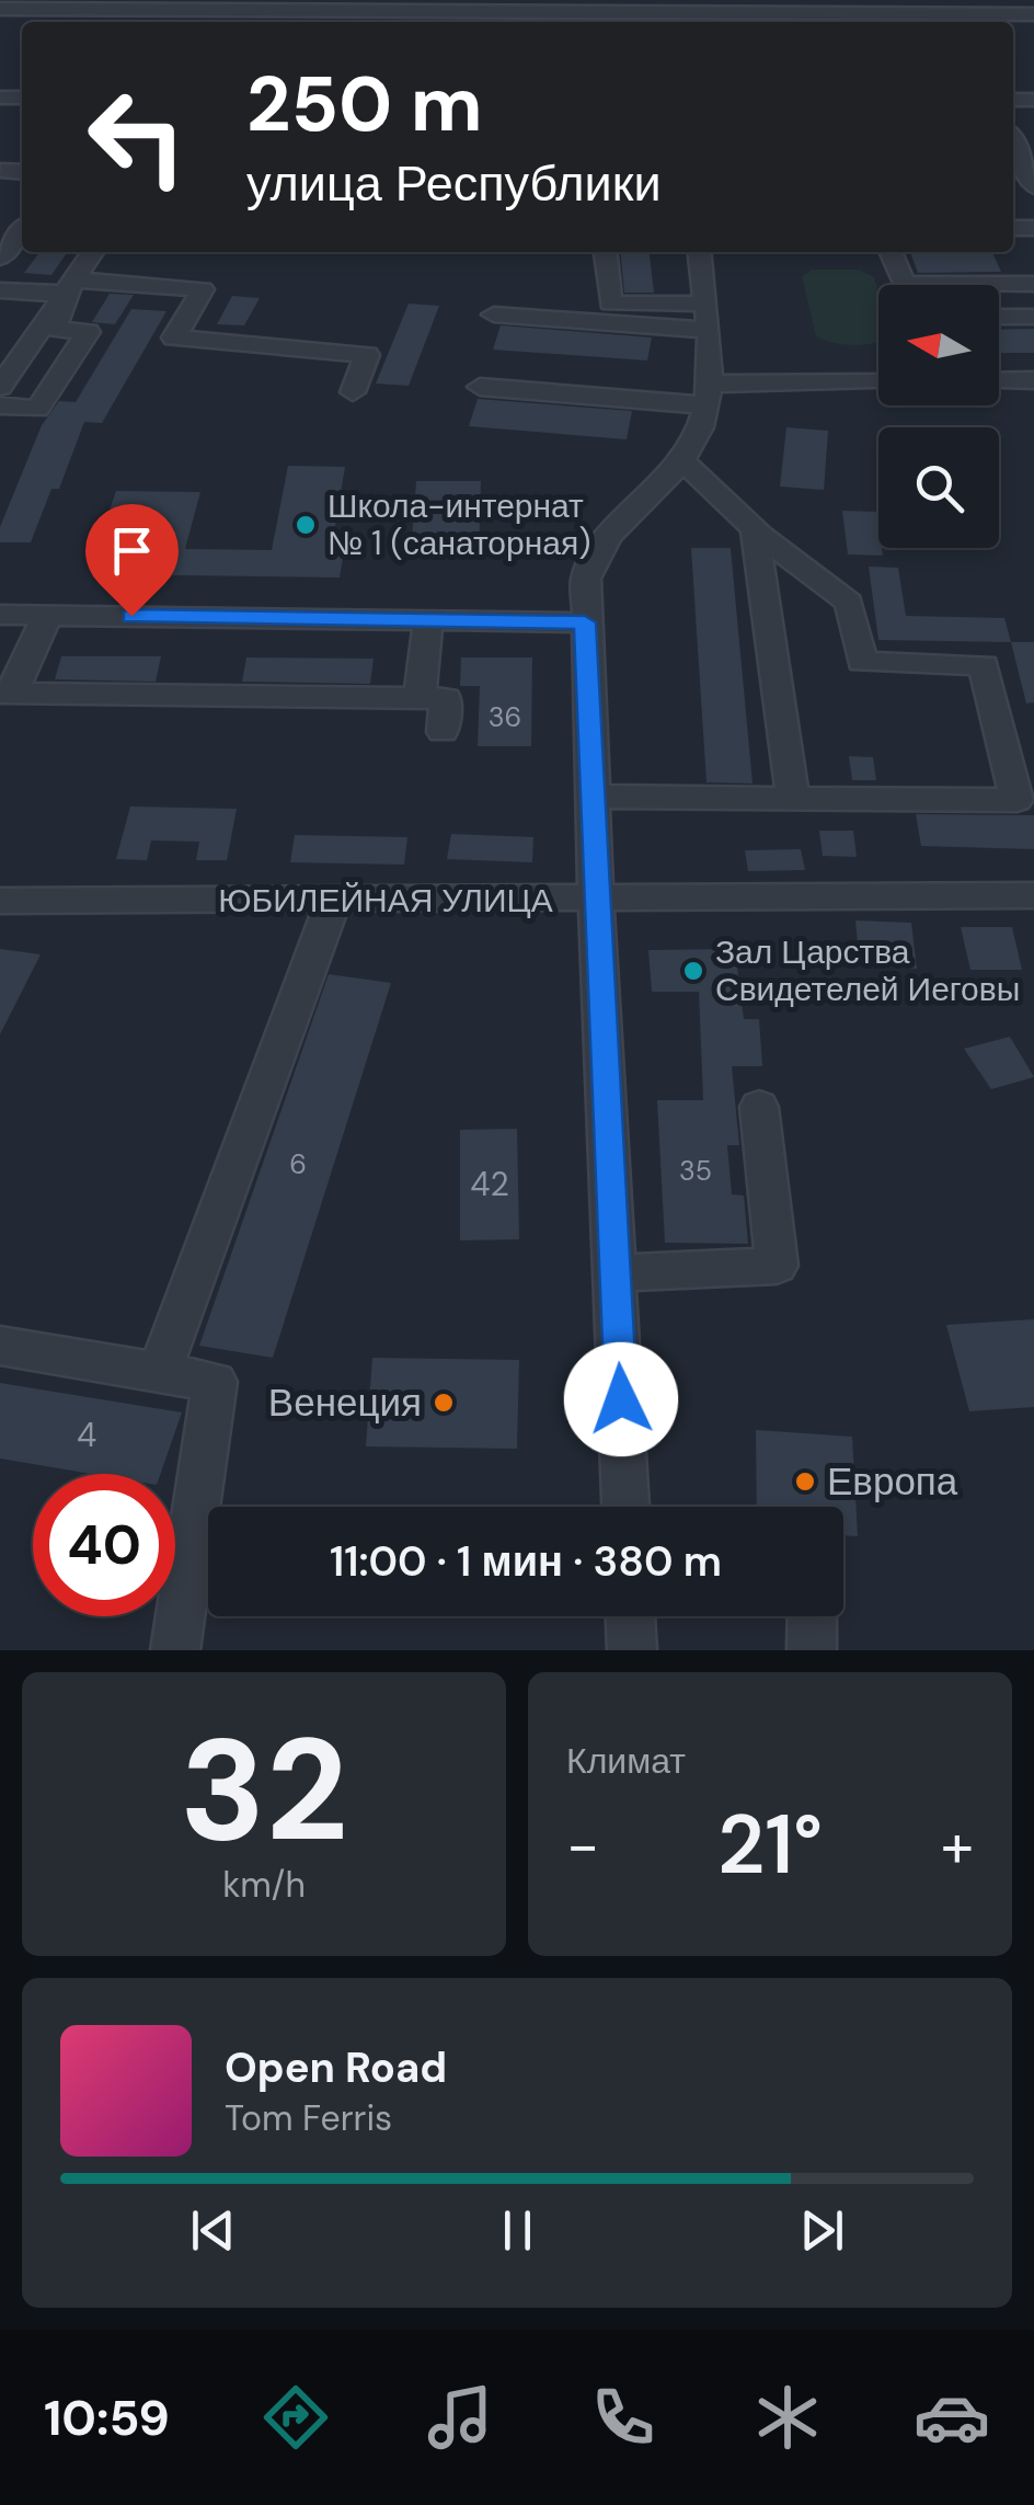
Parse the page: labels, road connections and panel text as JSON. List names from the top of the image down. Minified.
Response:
{"streets":{"street":["ЮБИЛЕЙНАЯ УЛИЦА"]},"places":["Школа-интернат № 1 (санаторная)","Зал Царства Свидетелей Иеговы","Венеция","Европа"],"house_numbers":["36","6","35","42","4"],"north":"left","page":{"turn":["250 m","улица Республики"],"limit":"40","trip":"11:00 · 1 мин · 380 m","tile":[["32","km/h"],"Климат"],"heat":["−","21°","+"],"song":["Open Road","Tom Ferris"],"tabs":"10:59"}}
